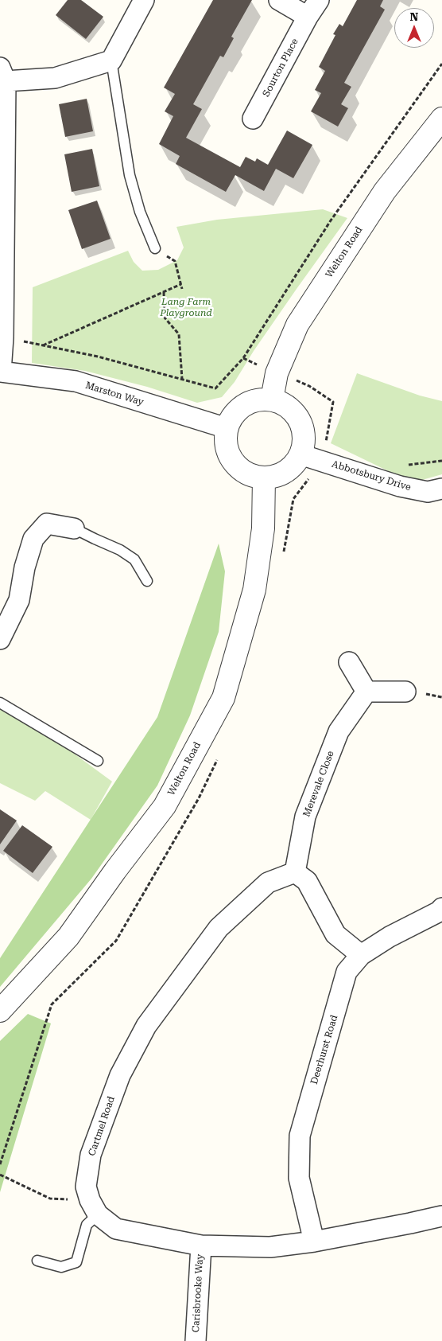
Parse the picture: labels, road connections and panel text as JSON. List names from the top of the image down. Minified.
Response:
{"streets":{"street":["Sourton Place","Welton Road","Marston Way","Abbotsbury Drive","Merevale Close","Deerhurst Road","Cartmel Road","Carisbrooke Way"]},"crossings":[["Welton Road","Marston Way"],["Welton Road","Abbotsbury Drive"],["Marston Way","Abbotsbury Drive"],["Merevale Close","Cartmel Road"]],"parks":["Lang Farm Playground"],"north":"top"}
